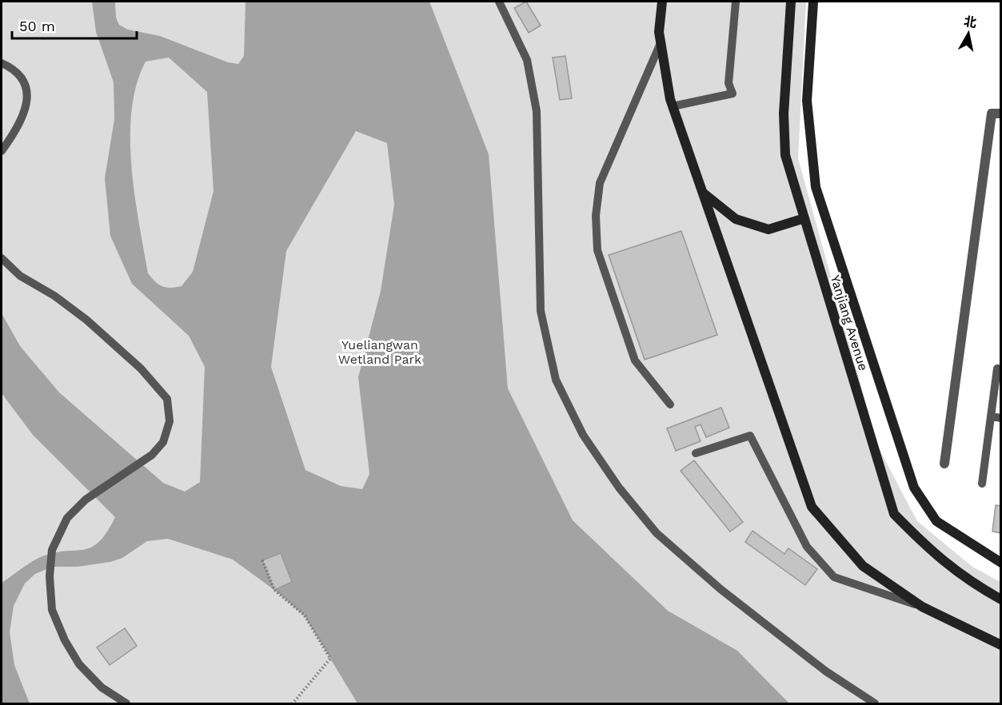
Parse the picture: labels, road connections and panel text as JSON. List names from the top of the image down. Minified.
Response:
{"streets":{"main road":["Yanjiang Avenue"]},"parks":["Yueliangwan Wetland Park"],"scale_bar":"50 m","north":"top"}
